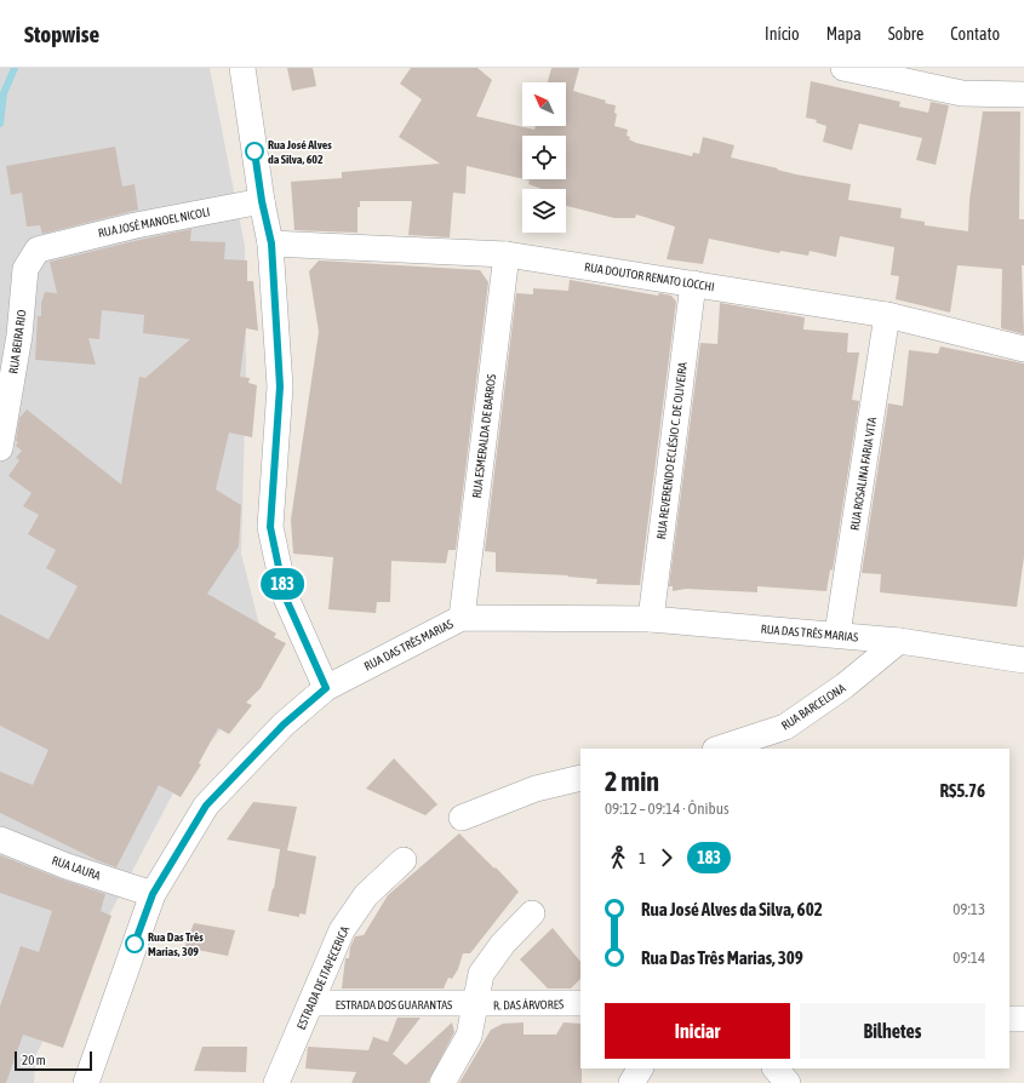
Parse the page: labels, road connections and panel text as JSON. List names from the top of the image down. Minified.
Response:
{"streets":{"street":["RUA JOSÉ MANOEL NICOLI","RUA DOUTOR RENATO LOCCHI","RUA BEIRA RIO","RUA ESMERALDA DE BARROS","RUA REVERENDO ECLÉSIO C. DE OLIVEIRA","RUA ROSALINA FARIA VITA","RUA DAS TRÊS MARIAS","RUA BARCELONA","RUA LAURA","ESTRADA DE ITAPECERICA","ESTRADA DOS GUARANTAS","R. DAS ÁRVORES"]},"crossings":[["RUA JOSÉ MANOEL NICOLI","RUA BEIRA RIO"],["RUA DOUTOR RENATO LOCCHI","RUA ESMERALDA DE BARROS"],["RUA DOUTOR RENATO LOCCHI","RUA REVERENDO ECLÉSIO C. DE OLIVEIRA"],["RUA DOUTOR RENATO LOCCHI","RUA ROSALINA FARIA VITA"],["RUA ESMERALDA DE BARROS","RUA DAS TRÊS MARIAS"],["RUA REVERENDO ECLÉSIO C. DE OLIVEIRA","RUA DAS TRÊS MARIAS"],["RUA ROSALINA FARIA VITA","RUA DAS TRÊS MARIAS"],["RUA DAS TRÊS MARIAS","RUA BARCELONA"],["RUA DAS TRÊS MARIAS","RUA LAURA"],["ESTRADA DE ITAPECERICA","ESTRADA DOS GUARANTAS"],["ESTRADA DOS GUARANTAS","R. DAS ÁRVORES"]],"places":["Rua José Alves da Silva, 602","Rua Das Três Marias, 309"],"lines":["bus line 183"],"scale_bar":"20 m","north":"top left","page":{"header":"Stopwise","nav":["Início","Mapa","Sobre","Contato"],"on_map":"183","heading":["2 min","09:12 – 09:14 · Ônibus","R$5.76"],"legs":["1","183"],"list":[{"name":"Rua José Alves da Silva, 602","value":"09:13"},{"name":"Rua Das Três Marias, 309","value":"09:14"}],"buttons":["Iniciar","Bilhetes"],"scale":"20 m"}}
